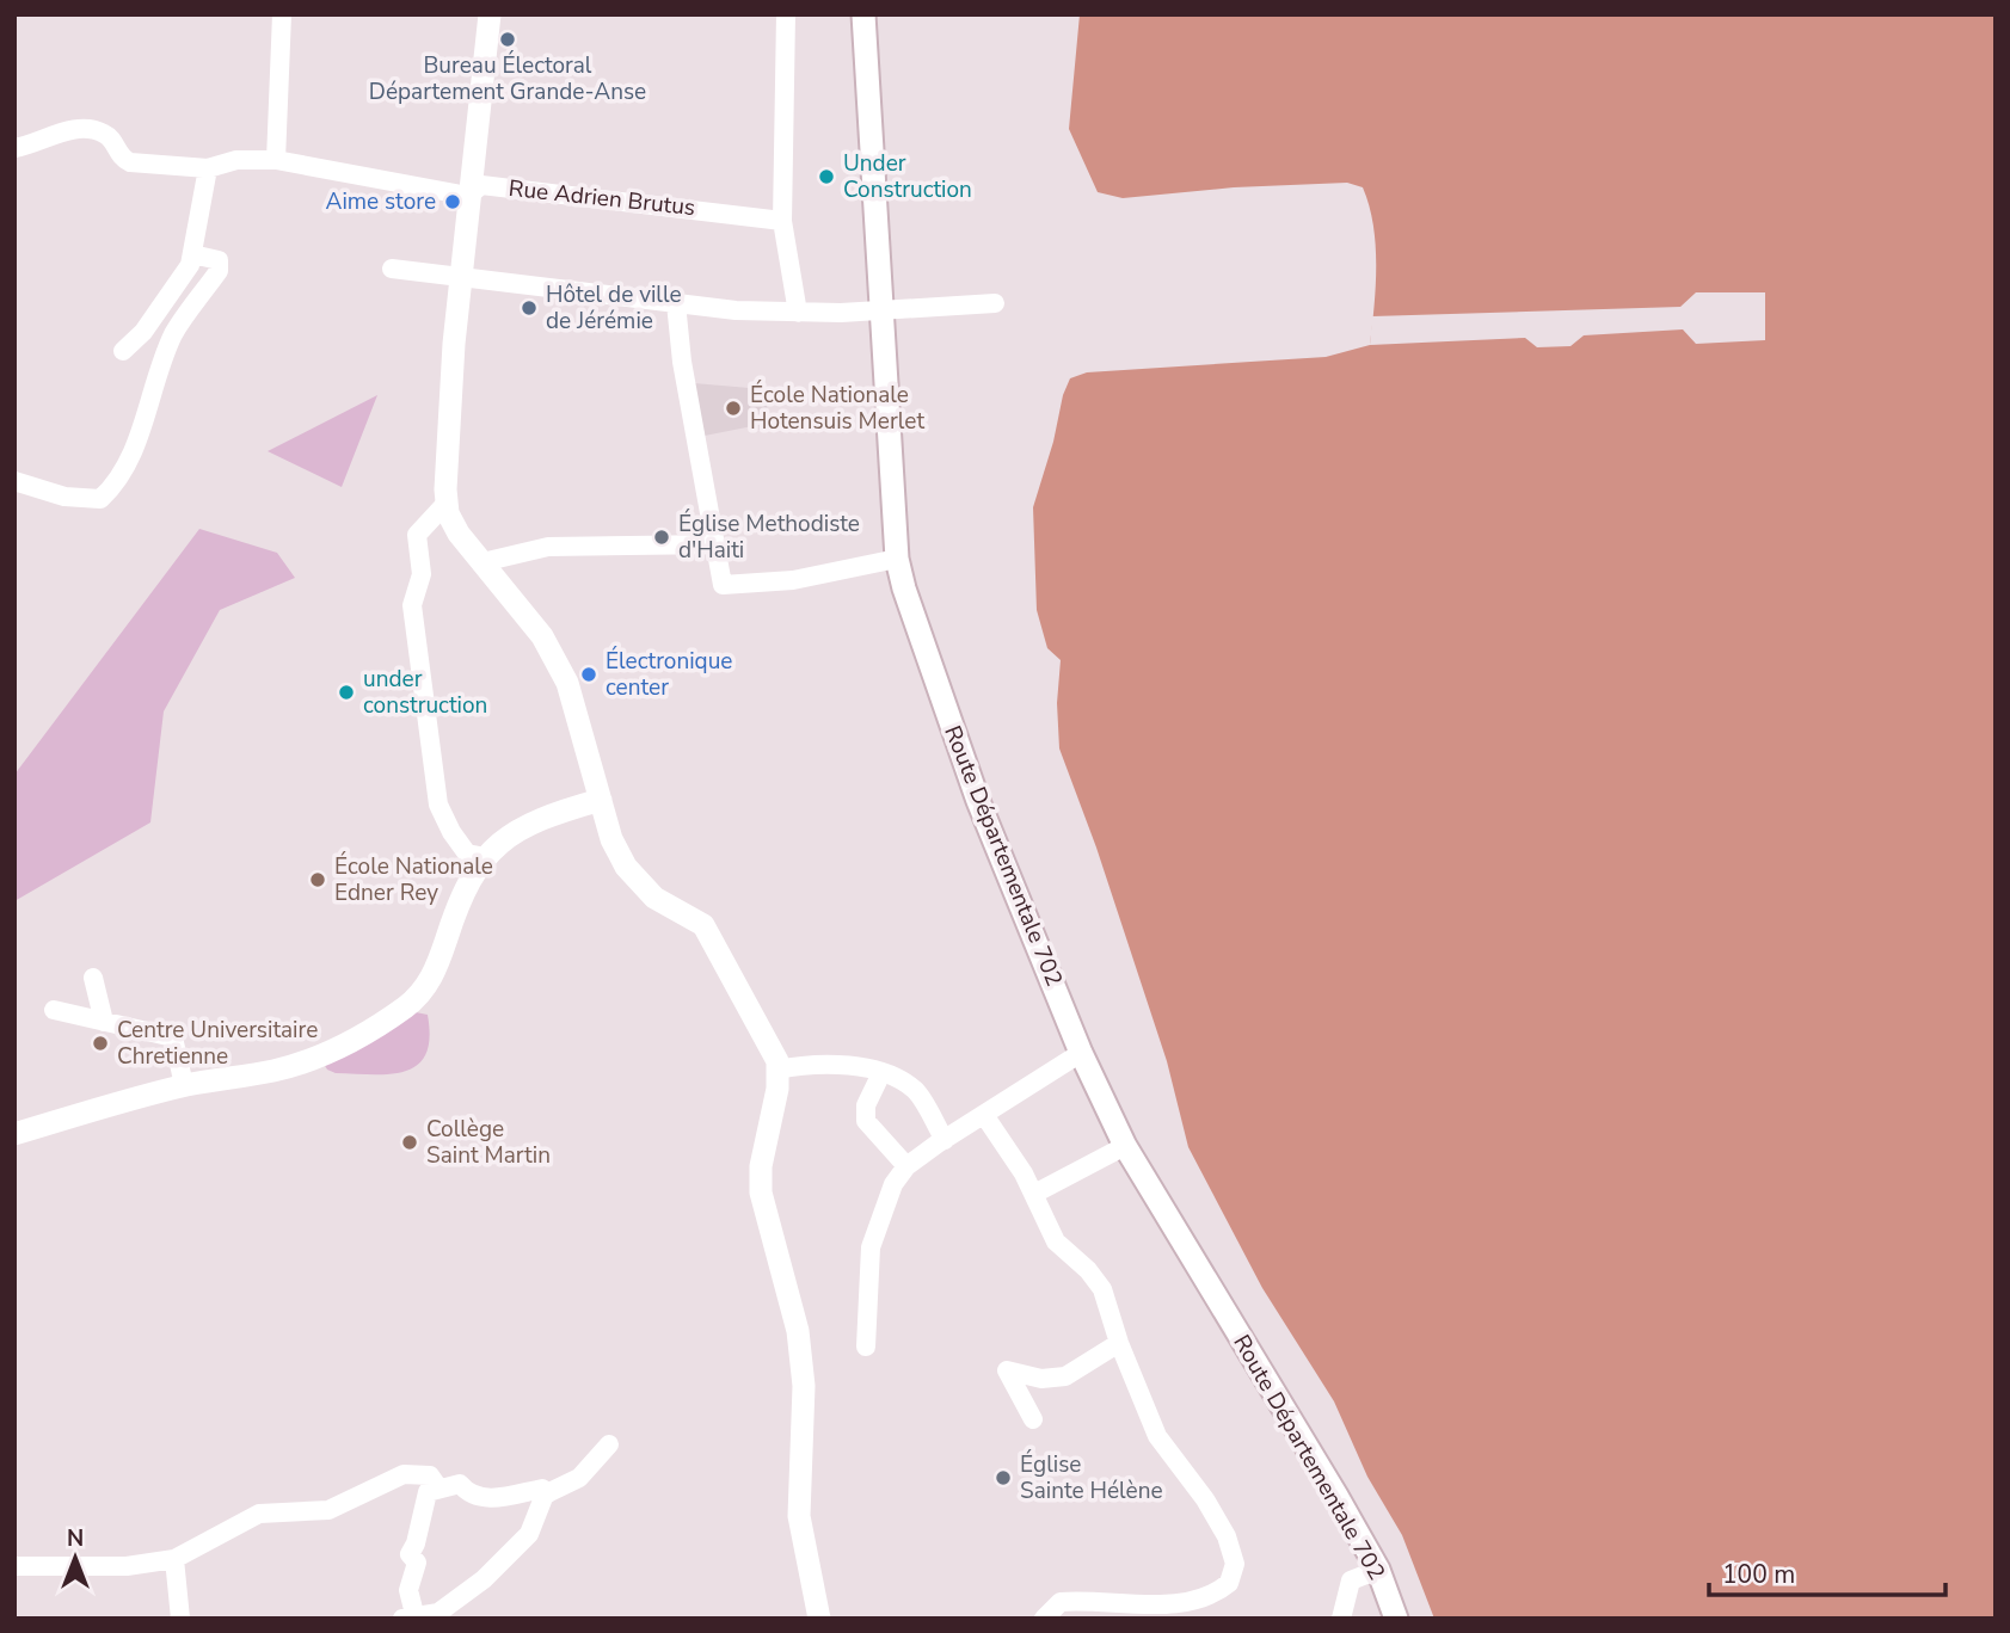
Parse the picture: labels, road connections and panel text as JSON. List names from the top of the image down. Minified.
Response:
{"streets":{"street":["Rue Adrien Brutus","Route Départementale 702"]},"places":["Bureau Électoral Département Grande-Anse","Under Construction","Aime store","Hôtel de ville de Jérémie","École Nationale Hotensuis Merlet","Église Methodiste d'Haiti","Électronique center","under construction","École Nationale Edner Rey","Centre Universitaire Chretienne","Collège Saint Martin","Église Sainte Hélène"],"scale_bar":"100 m","north":"top"}
